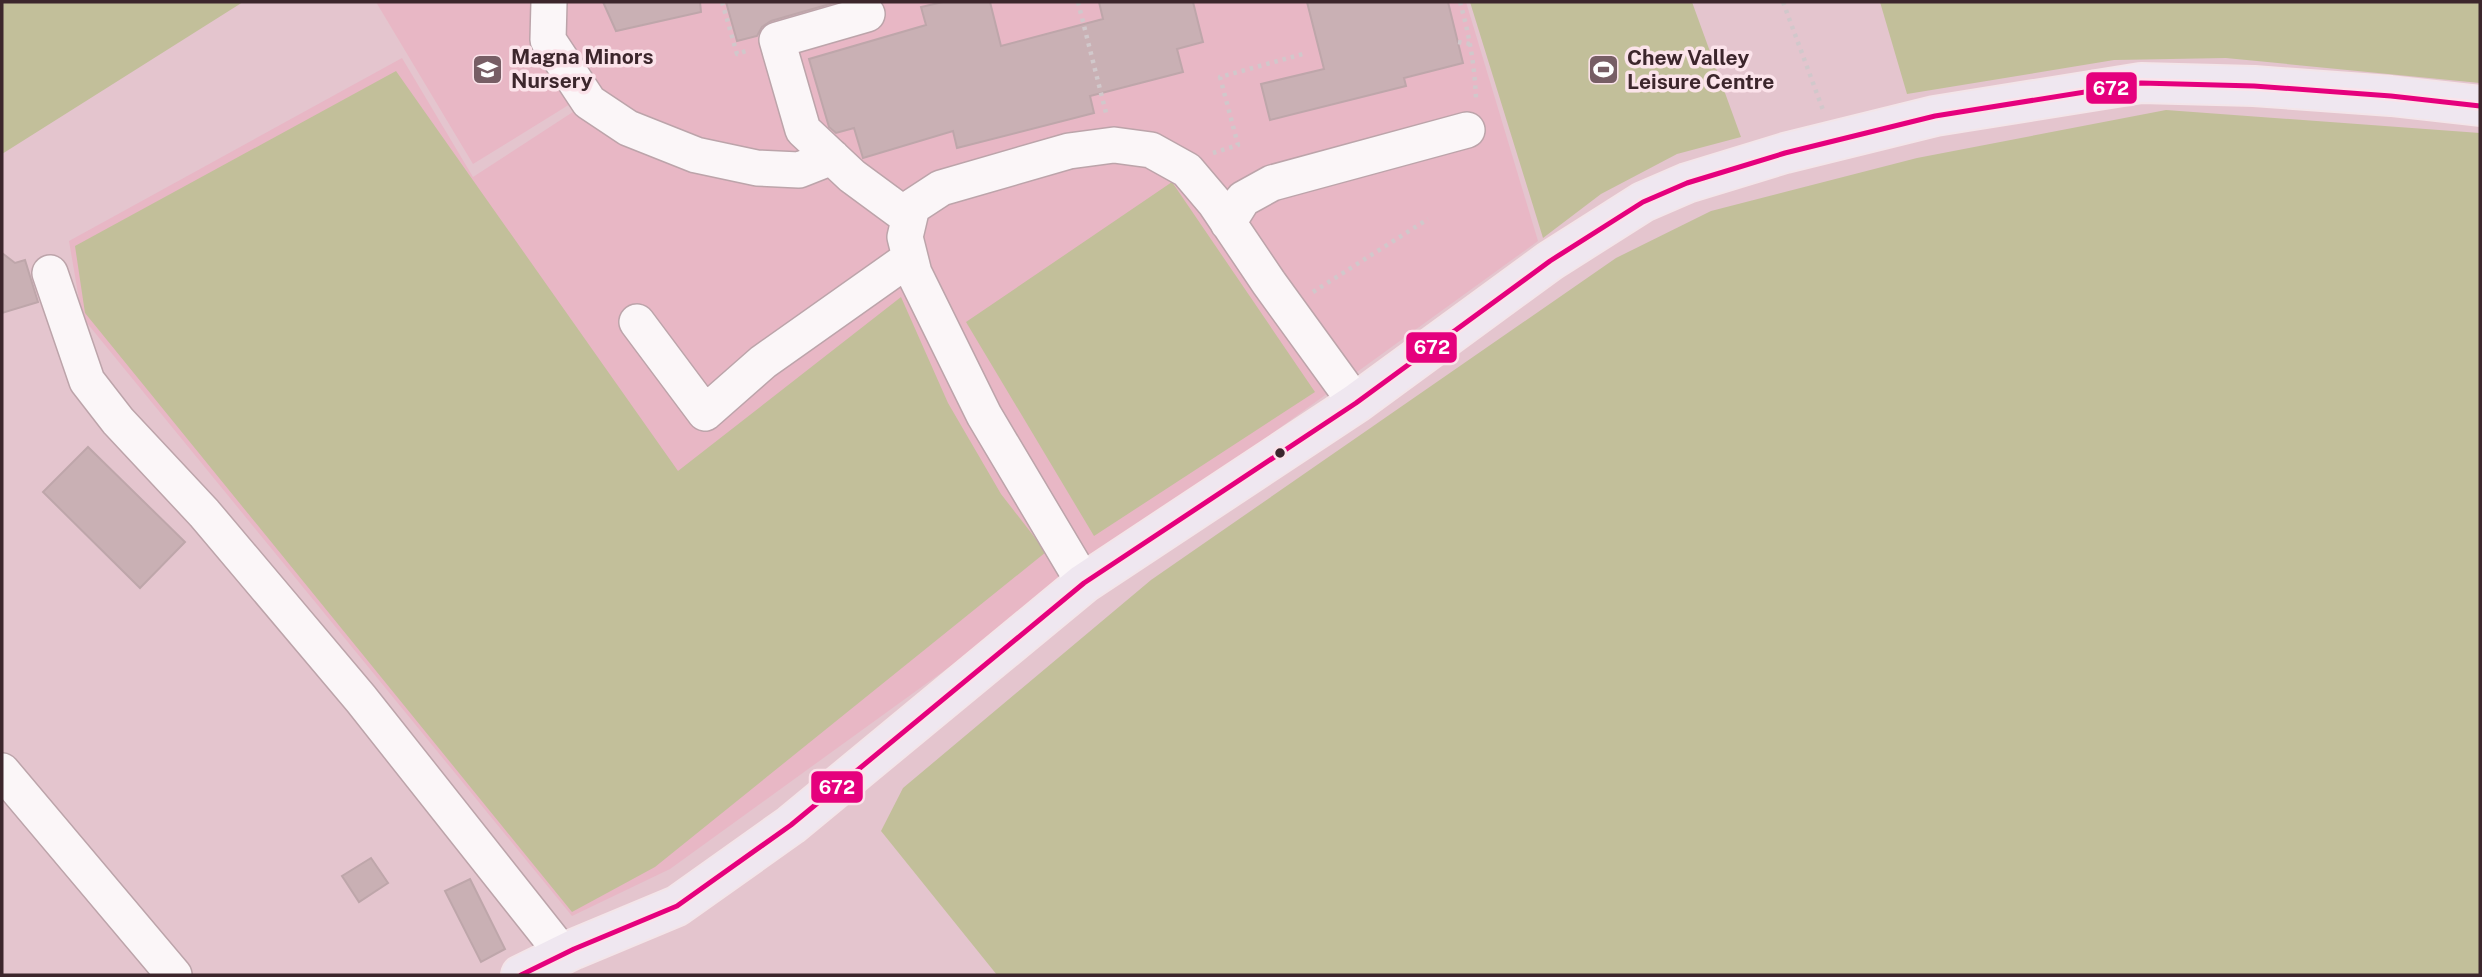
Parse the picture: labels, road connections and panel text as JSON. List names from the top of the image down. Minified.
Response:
{"places":{"school or university":["Magna Minors Nursery"],"sports":["Chew Valley Leisure Centre"]},"lines":["transit line 672"]}
